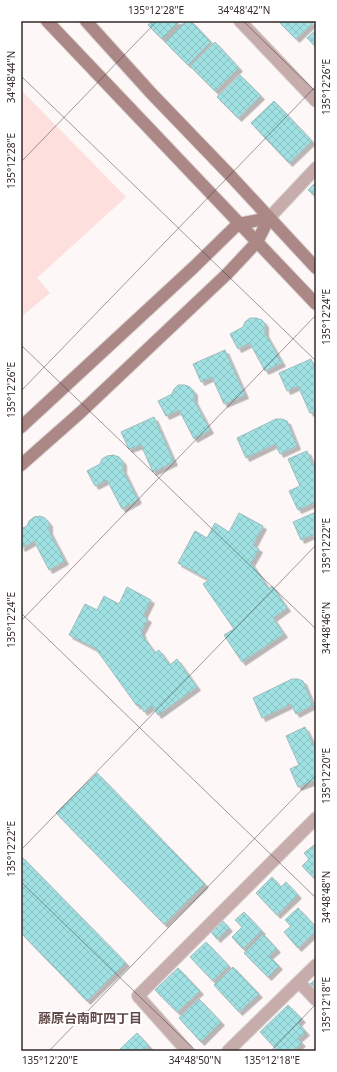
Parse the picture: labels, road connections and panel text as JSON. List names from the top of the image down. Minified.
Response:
{"districts":["藤原台南町四丁目"],"coordinates":["135°12'28\"E","34°48'42\"N","34°48'44\"N","135°12'26\"E","135°12'24\"E","135°12'22\"E","34°48'46\"N","135°12'20\"E","34°48'48\"N","135°12'18\"E","34°48'50\"N"]}
